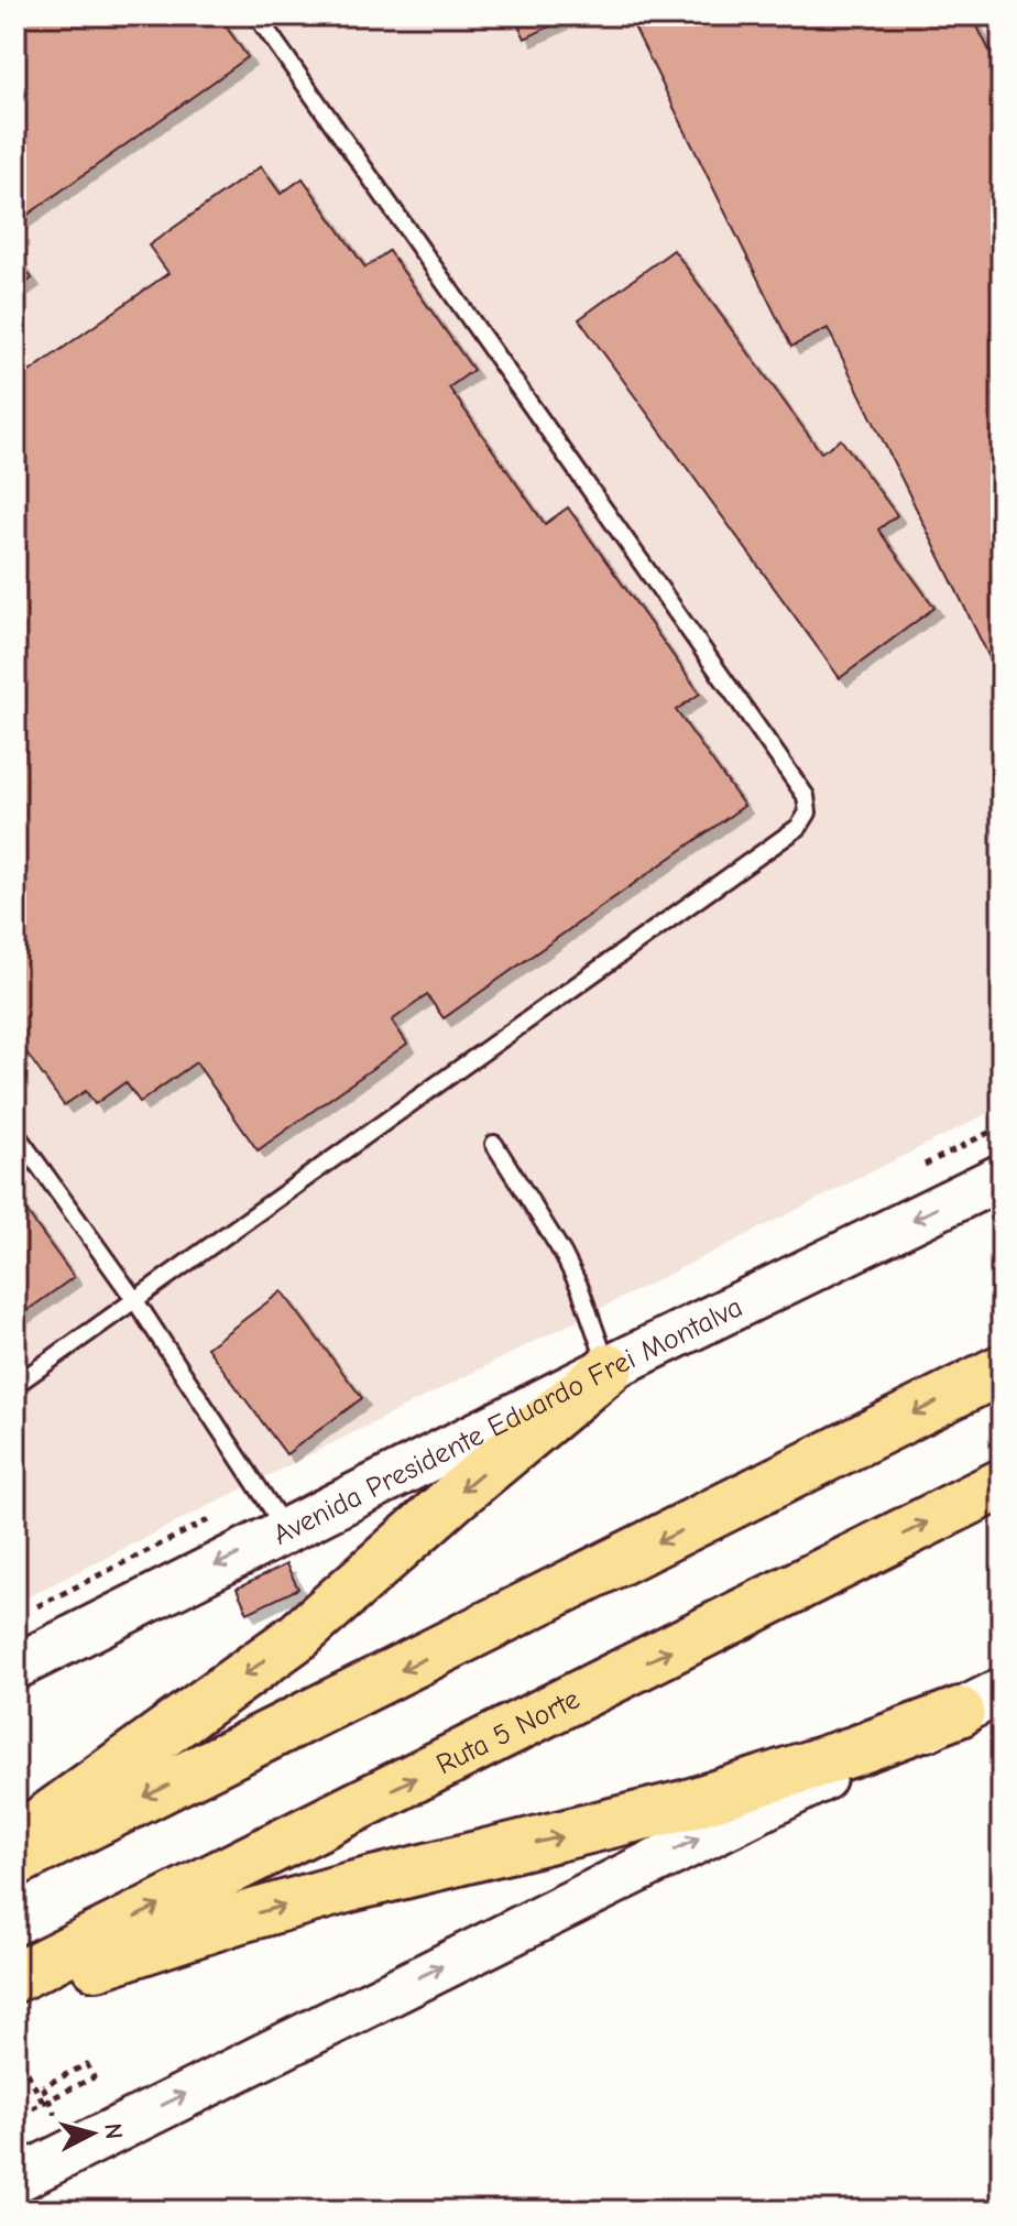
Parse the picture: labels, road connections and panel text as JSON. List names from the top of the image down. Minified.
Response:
{"streets":{"highway":["Ruta 5 Norte"],"street":["Avenida Presidente Eduardo Frei Montalva"]},"one_way":["Avenida Presidente Eduardo Frei Montalva"],"north":"right"}
